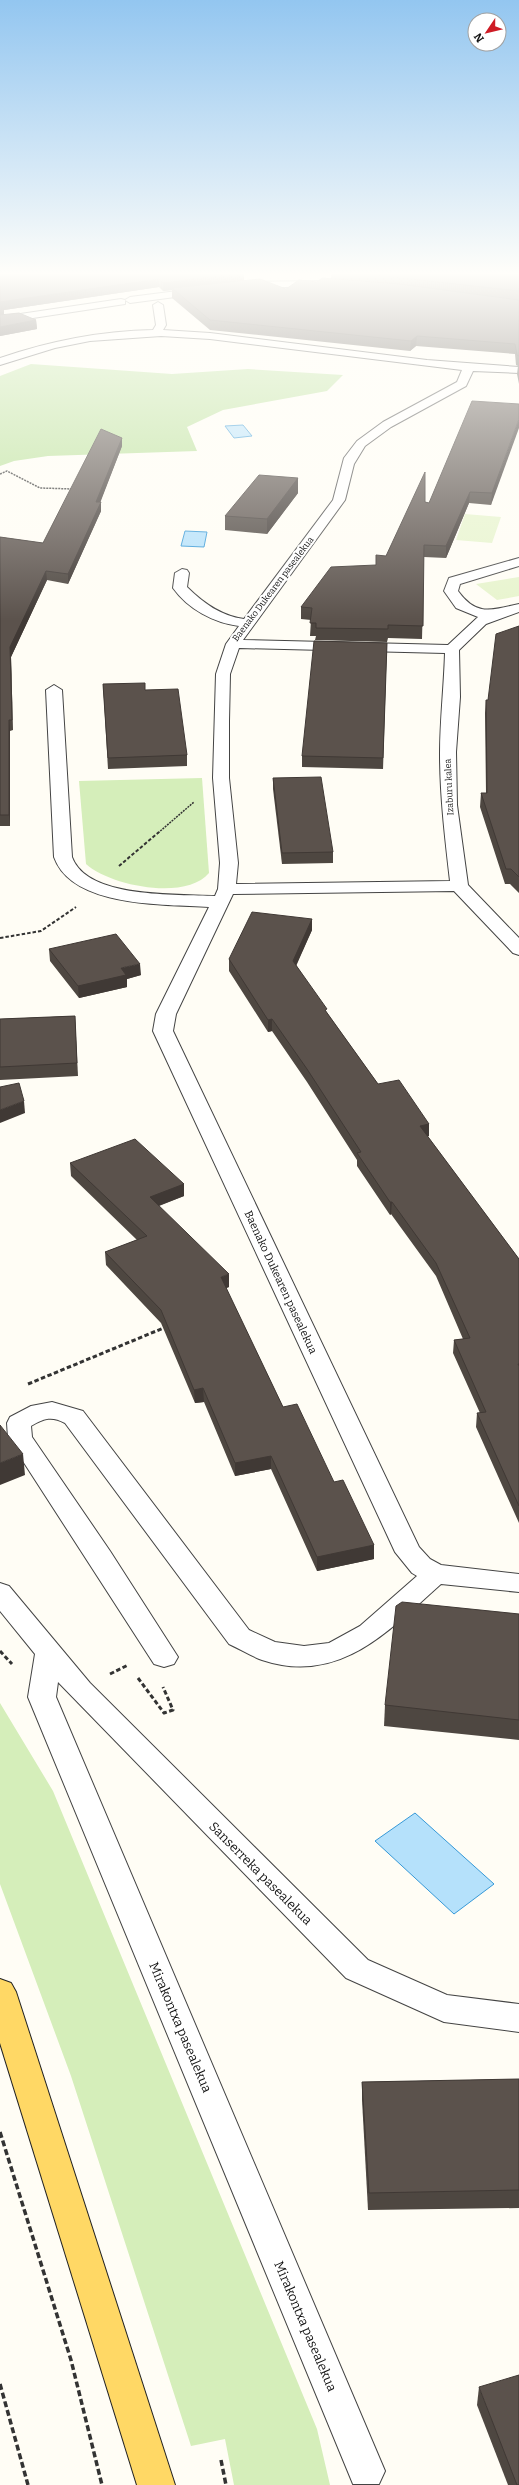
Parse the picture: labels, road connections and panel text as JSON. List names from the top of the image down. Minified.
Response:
{"streets":{"street":["Baenako Dukearen pasealekua","Izaburu kalea","Sanserreka pasealekua","Mirakontxa pasealekua"]},"crossings":[["Sanserreka pasealekua","Mirakontxa pasealekua"]],"north":"bottom left"}
